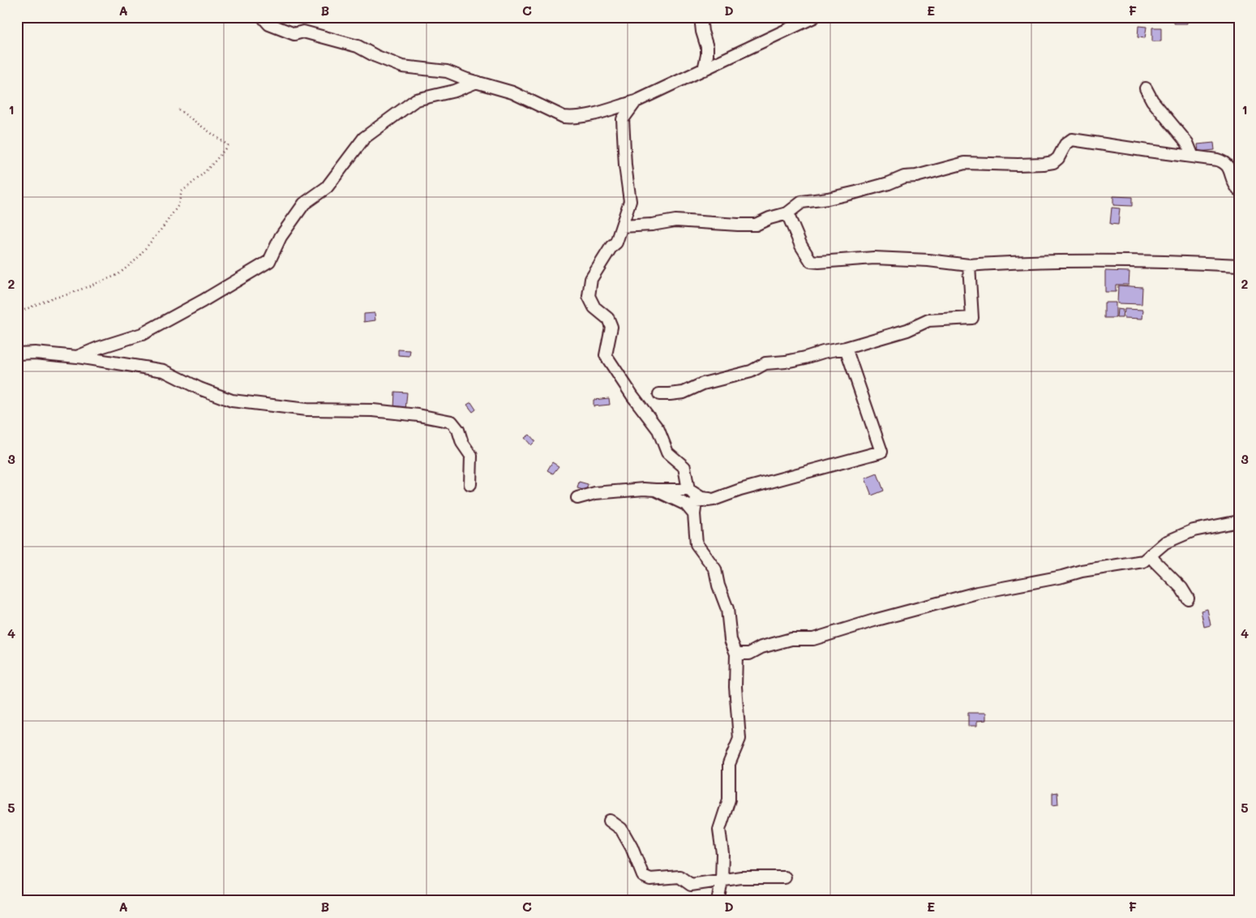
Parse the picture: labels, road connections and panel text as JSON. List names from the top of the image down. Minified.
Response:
{"grid":{"columns":["A","B","C","D","E","F"],"rows":["1","2","3","4","5"]}}
